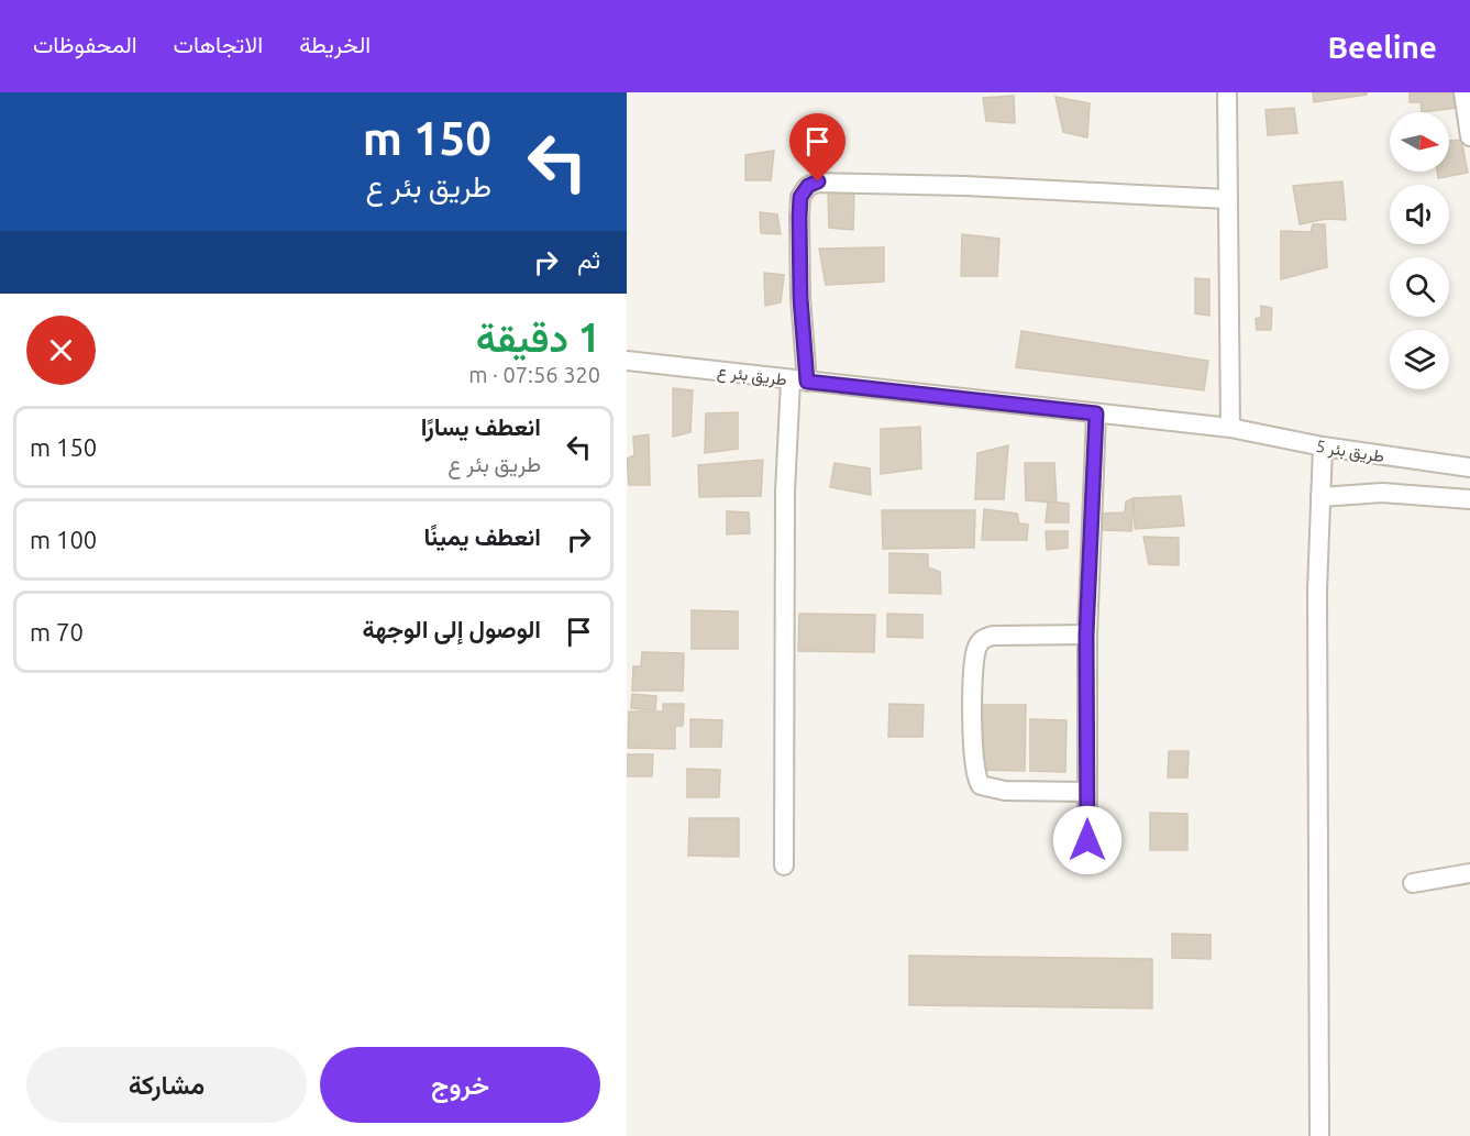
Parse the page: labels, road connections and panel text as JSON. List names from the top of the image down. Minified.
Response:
{"streets":{"street":["طريق بئر ع","طريق بئر 5"]},"crossings":[["طريق بئر ع","طريق بئر 5"]],"north":"right","page":{"header":"Beeline","nav":["الخريطة","الاتجاهات","المحفوظات"],"turn":["150 m","طريق بئر ع"],"then":"ثم","heading":["1 دقيقة","320 m · 07:56"],"list":[{"name":"انعطف يسارًا","note":"طريق بئر ع","value":"150 m"},{"name":"انعطف يمينًا","value":"100 m"},{"name":"الوصول إلى الوجهة","value":"70 m"}],"buttons":["خروج","مشاركة"]}}
